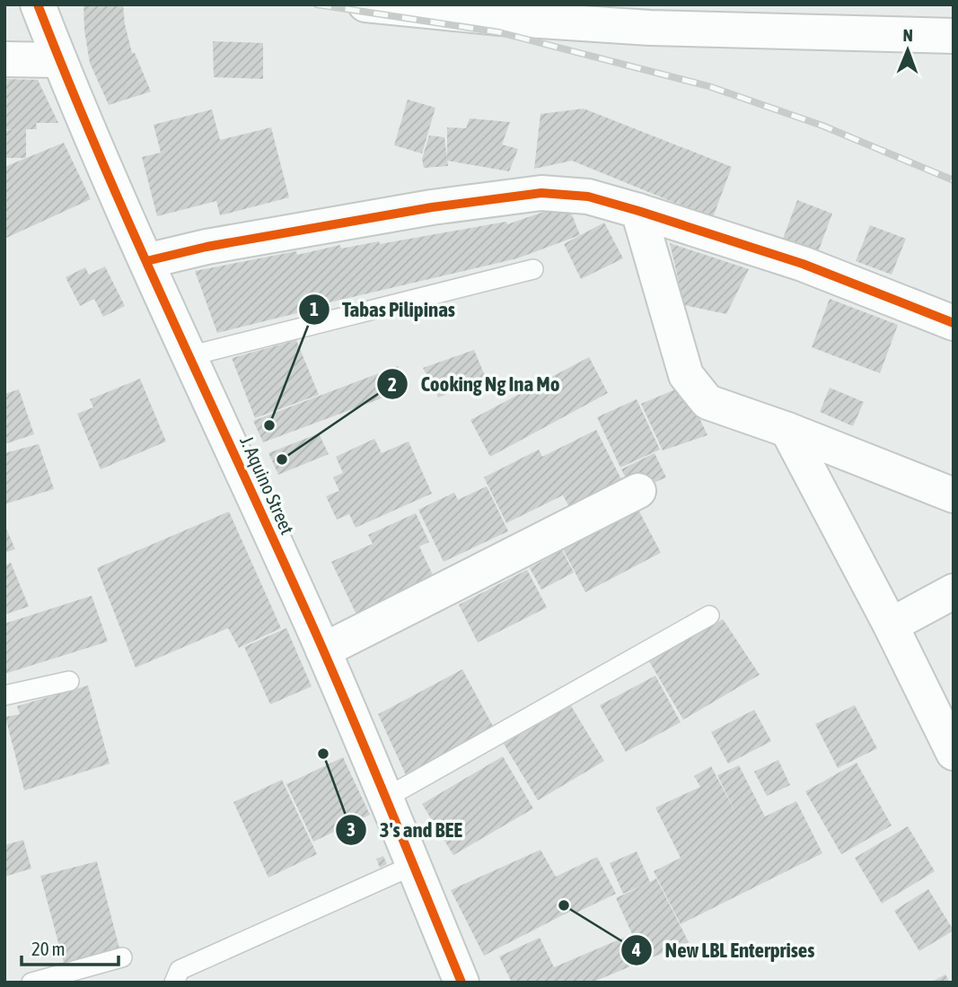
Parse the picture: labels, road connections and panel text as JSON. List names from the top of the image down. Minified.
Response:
{"streets":{"street":["J. Aquino Street"]},"places":["Tabas Pilipinas","Cooking Ng Ina Mo","3's and BEE","New LBL Enterprises"],"scale_bar":"20 m","north":"top"}
